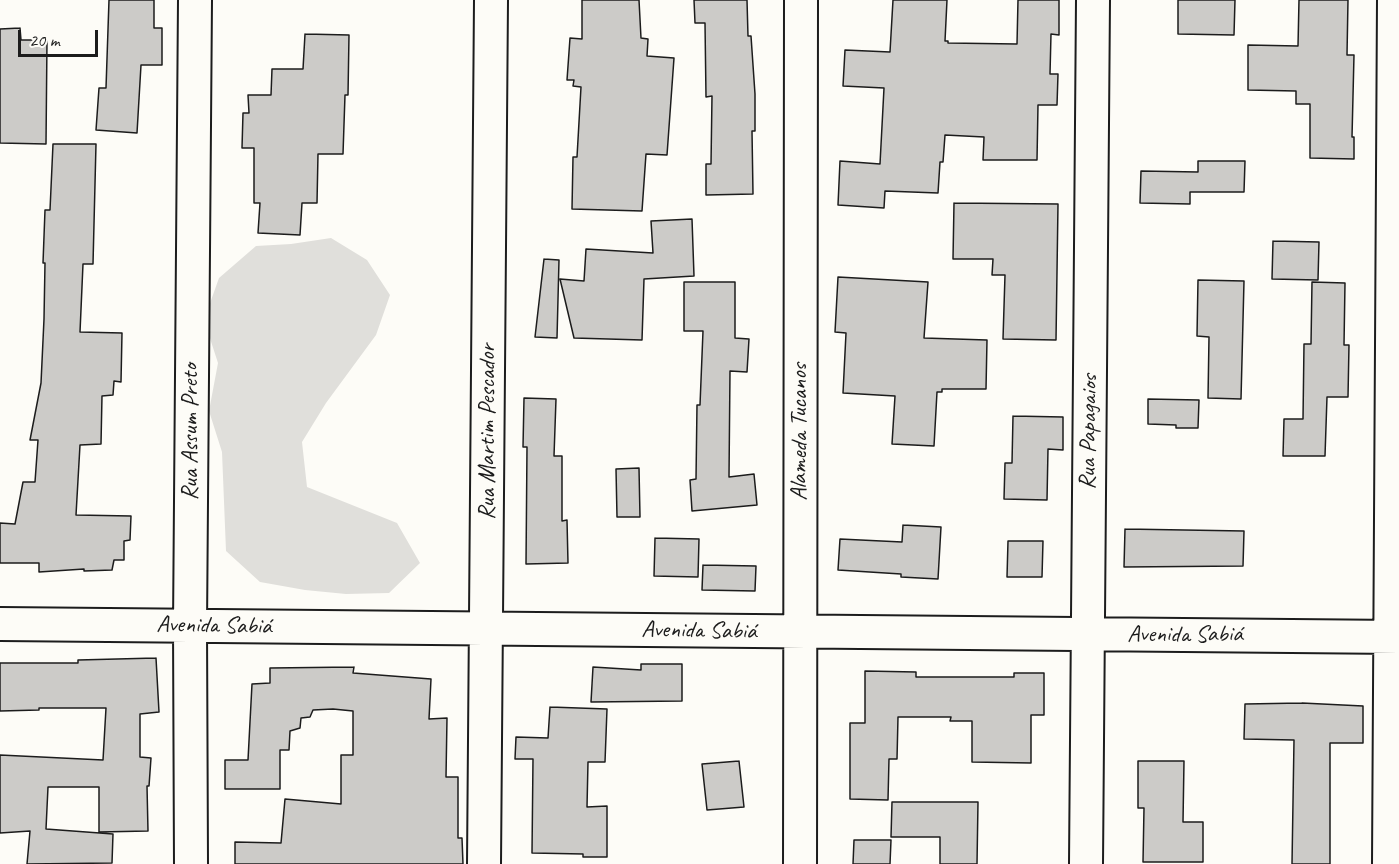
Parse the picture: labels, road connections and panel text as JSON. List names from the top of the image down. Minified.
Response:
{"streets":{"street":["Rua Assum Preto","Rua Martim Pescador","Alameda Tucanos","Rua Papagaios","Avenida Sabiá"]},"crossings":[["Rua Assum Preto","Avenida Sabiá"],["Rua Martim Pescador","Avenida Sabiá"],["Alameda Tucanos","Avenida Sabiá"],["Rua Papagaios","Avenida Sabiá"]],"scale_bar":"20 m"}
